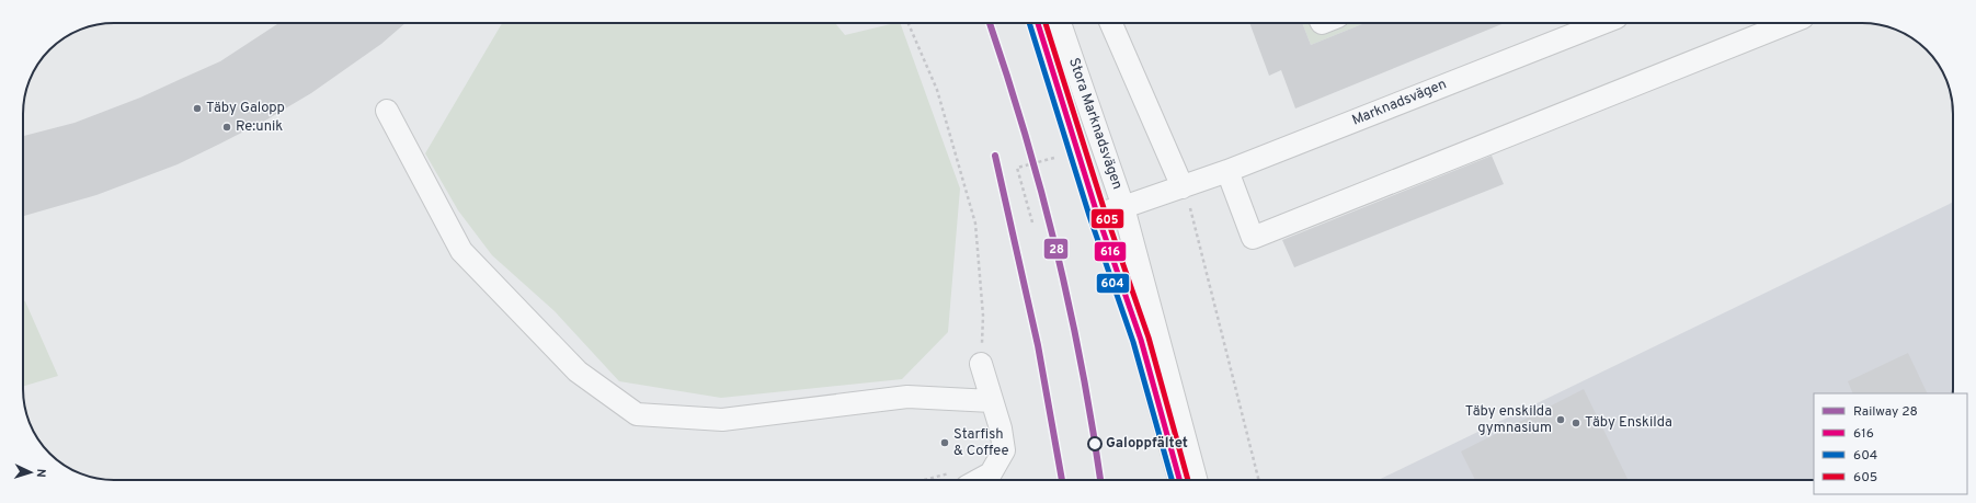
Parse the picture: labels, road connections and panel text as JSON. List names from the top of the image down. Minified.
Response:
{"streets":{"street":["Marknadsvägen","Stora Marknadsvägen"]},"crossings":[["Marknadsvägen","Stora Marknadsvägen"]],"places":["Täby Galopp","Re:unik","Täby enskilda gymnasium","Täby Enskilda","Starfish & Coffee","Galoppfältet"],"lines":["rail line 28","transit line 616","transit line 604","transit line 605"],"legend":["Railway 28","616","604","605"],"north":"right"}
